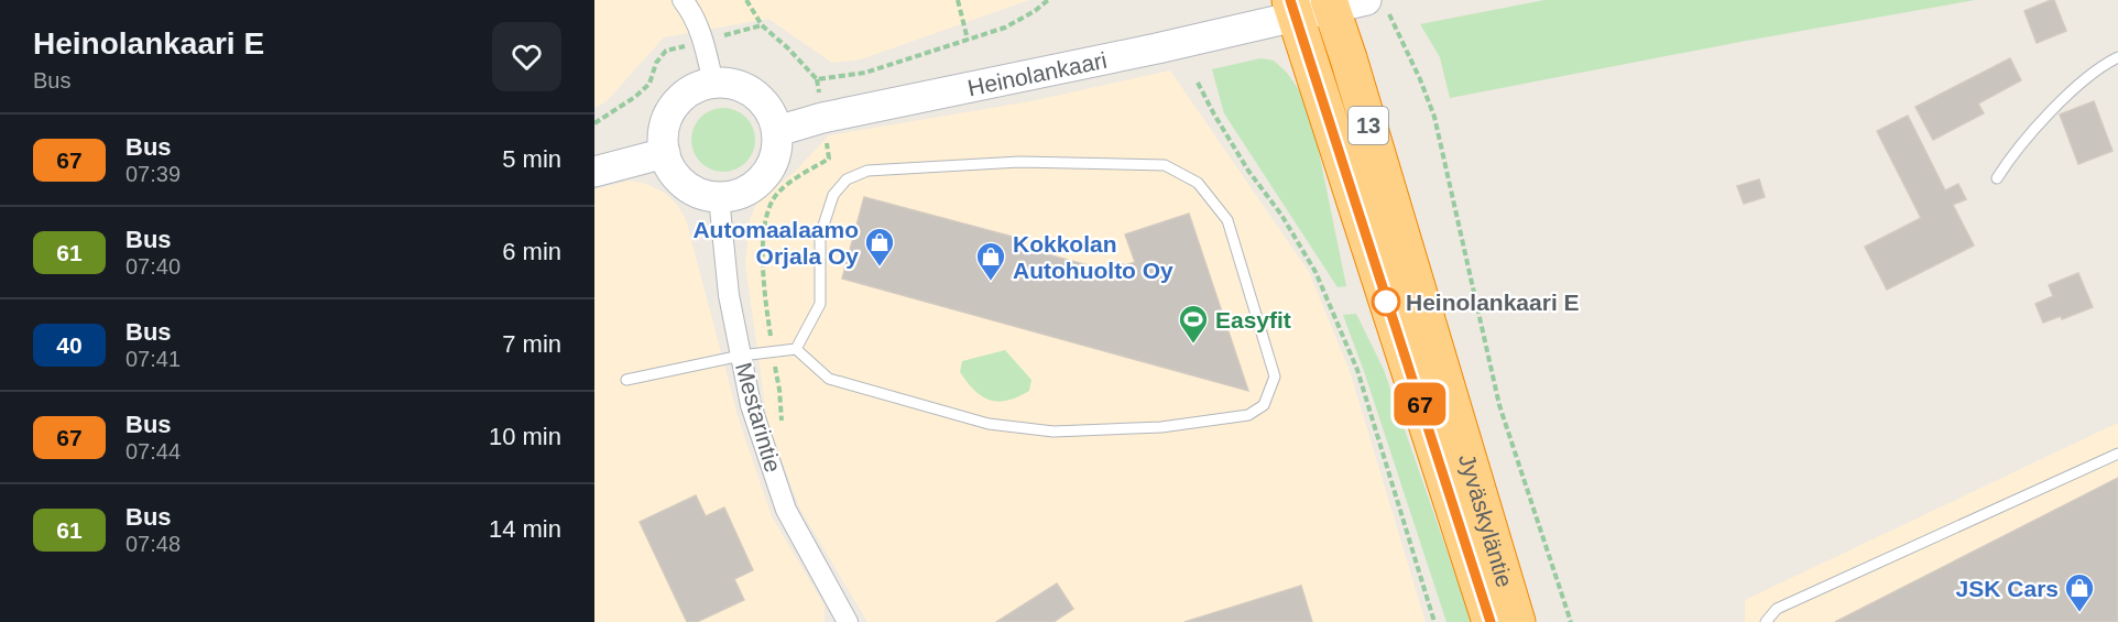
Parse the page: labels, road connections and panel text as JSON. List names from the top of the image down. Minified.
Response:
{"streets":{"highway":["13","Jyväskyläntie"],"street":["Heinolankaari","Mestarintie"]},"crossings":[["Heinolankaari","Mestarintie"],["Heinolankaari","Jyväskyläntie"]],"places":{"shop":["Automaalaamo Orjala Oy","Kokkolan Autohuolto Oy","JSK Cars"],"other":["Heinolankaari E"],"sports":["Easyfit"]},"lines":["bus line 67"],"page":{"heading":["Heinolankaari E","Bus"],"on_map":"67","list":[{"mark":"67","name":"Bus","note":"07:39","value":"5 min"},{"mark":"61","name":"Bus","note":"07:40","value":"6 min"},{"mark":"40","name":"Bus","note":"07:41","value":"7 min"},{"mark":"67","name":"Bus","note":"07:44","value":"10 min"},{"mark":"61","name":"Bus","note":"07:48","value":"14 min"}]}}
